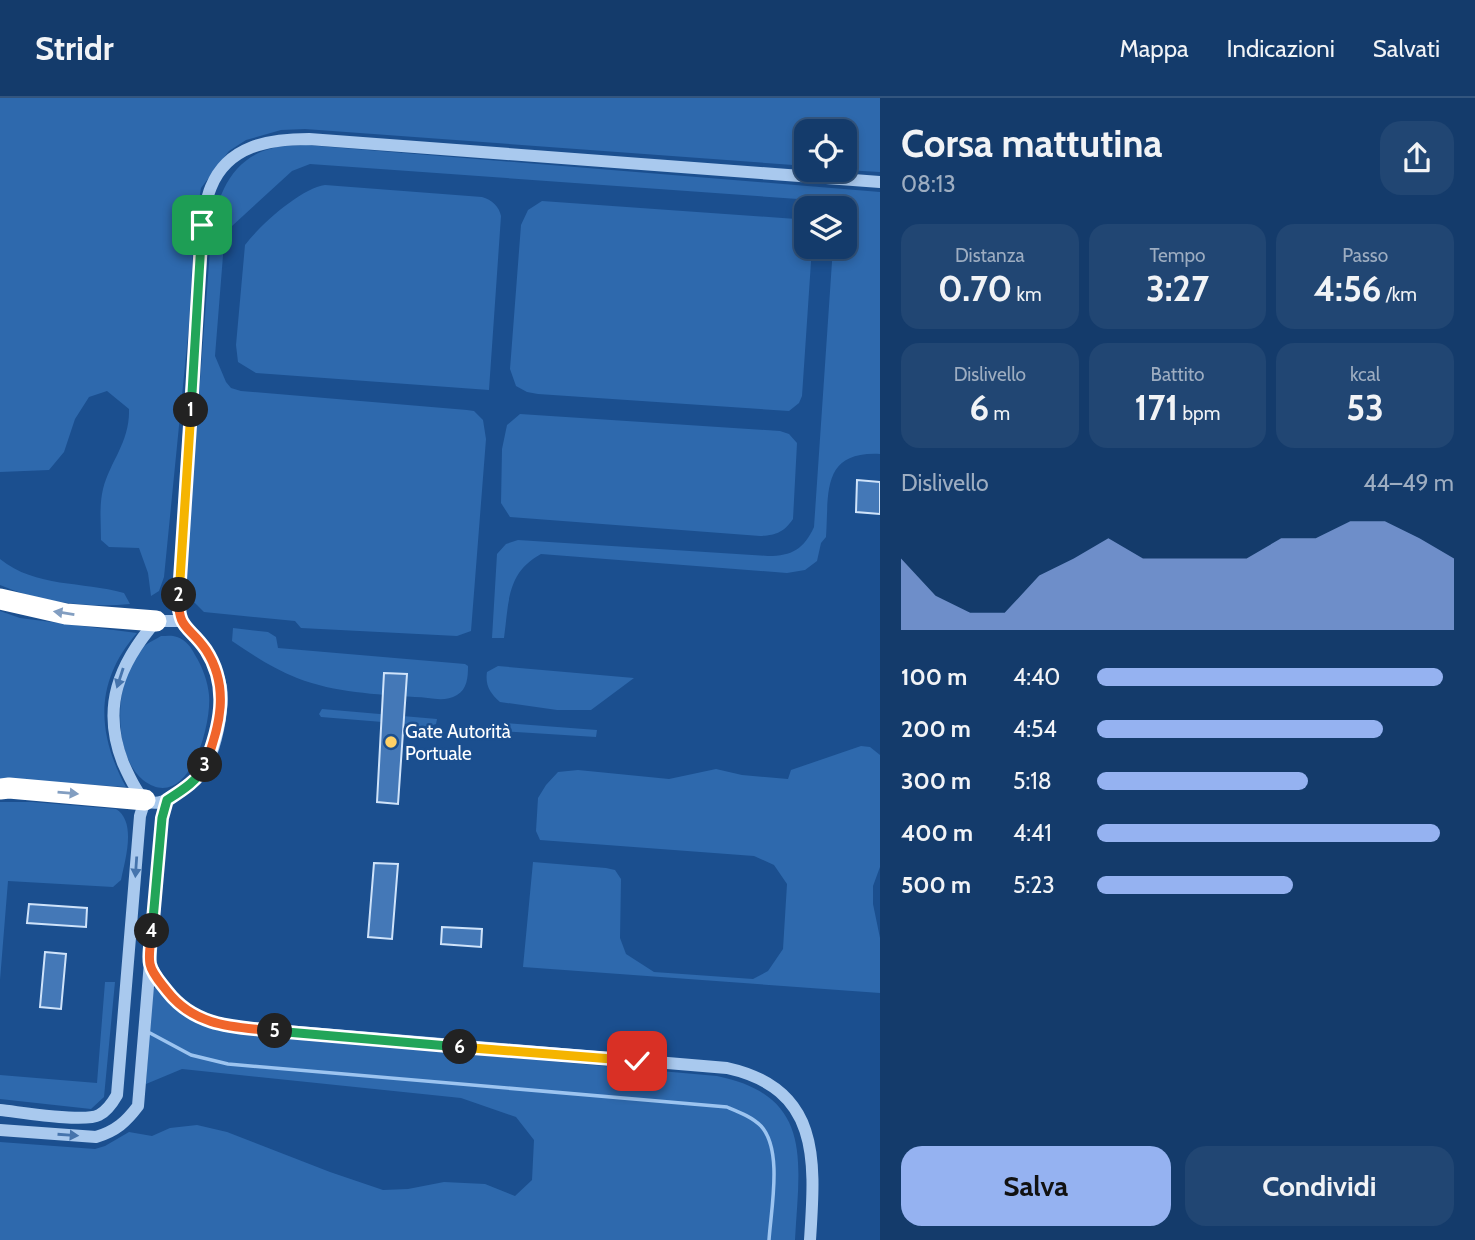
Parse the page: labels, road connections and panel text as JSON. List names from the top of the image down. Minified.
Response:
{"places":["Gate Autorità Portuale"],"page":{"header":"Stridr","nav":["Mappa","Indicazioni","Salvati"],"heading":["Corsa mattutina","08:13"],"stats":[["Distanza","0.70 km"],["Tempo","3:27"],["Passo","4:56 /km"],["Dislivello","6 m"],["Battito","171 bpm"],["kcal","53"]],"pins":["1","2","3","4","5","6"],"chart":["Dislivello","44–49 m"],"list":[{"name":"100 m","note":"4:40"},{"name":"200 m","note":"4:54"},{"name":"300 m","note":"5:18"},{"name":"400 m","note":"4:41"},{"name":"500 m","note":"5:23"}],"buttons":["Salva","Condividi"]}}
